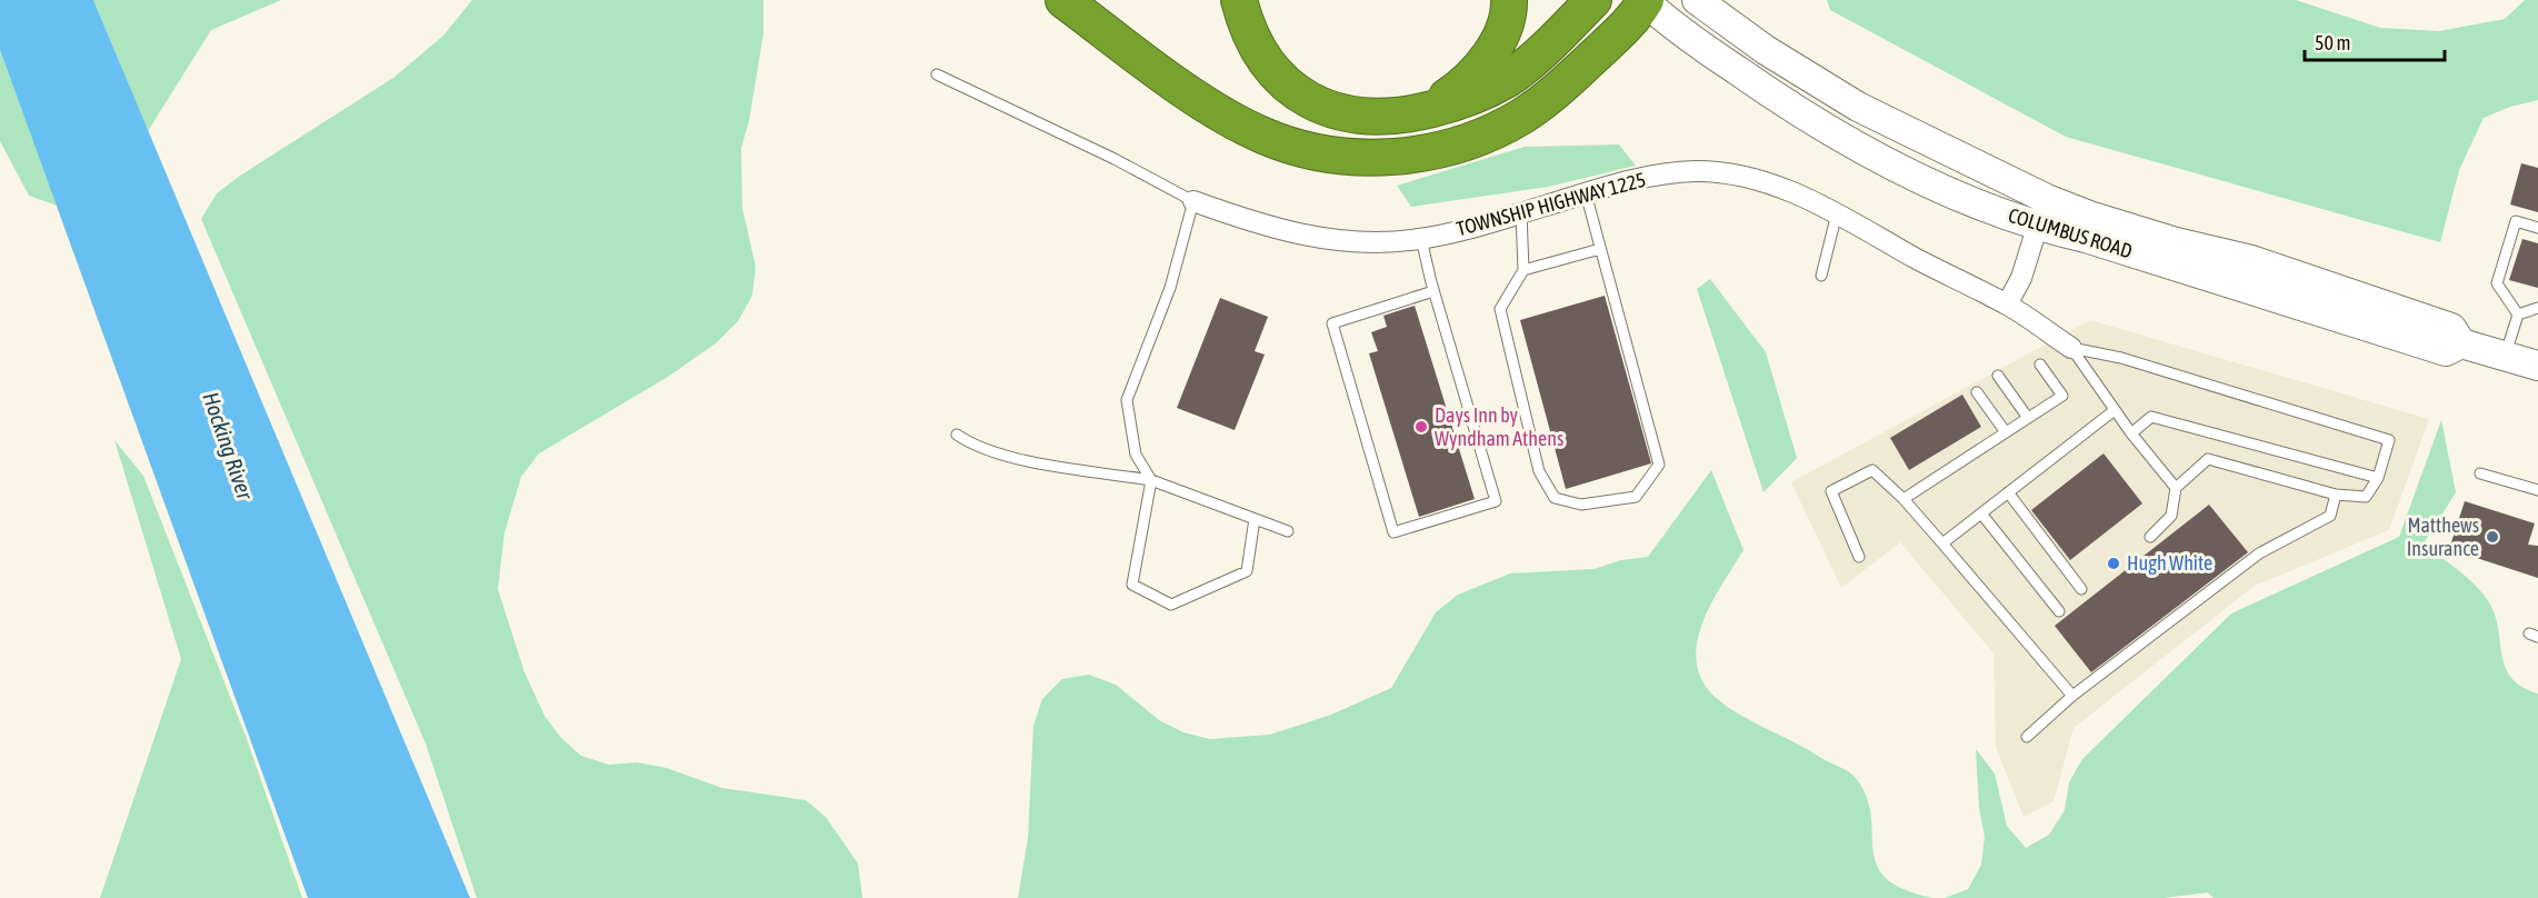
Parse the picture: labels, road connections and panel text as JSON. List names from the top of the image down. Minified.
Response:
{"streets":{"main road":["COLUMBUS ROAD"],"street":["TOWNSHIP HIGHWAY 1225"]},"water":["Hocking River"],"places":["Days Inn by Wyndham Athens","Matthews Insurance","Hugh White"],"scale_bar":"50 m"}
